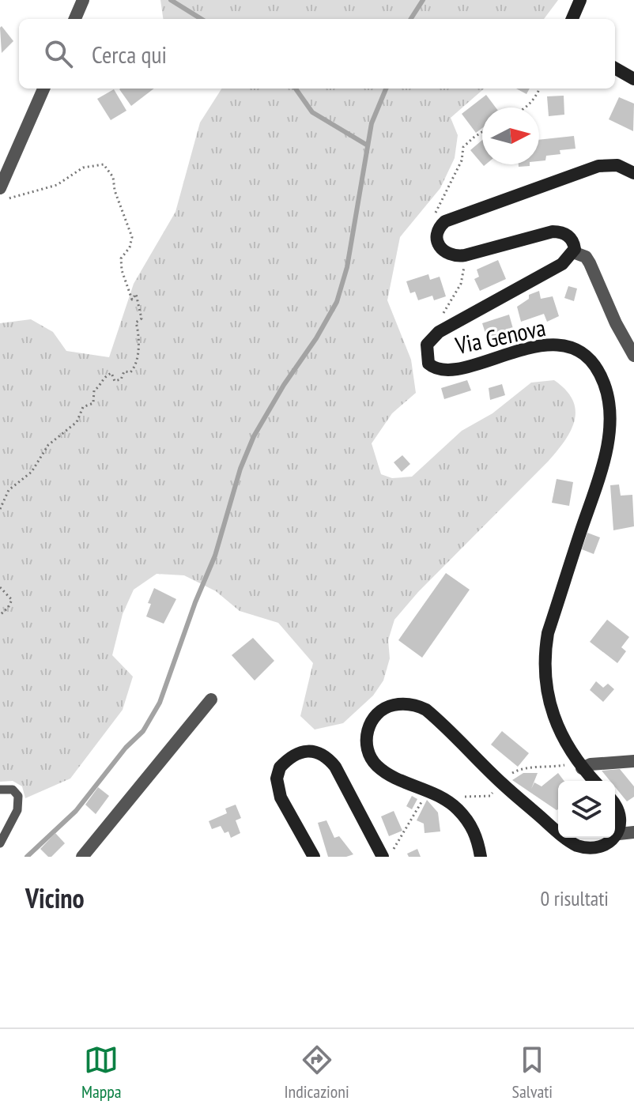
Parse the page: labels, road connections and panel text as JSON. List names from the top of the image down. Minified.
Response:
{"streets":{"main road":["Via Genova"]},"north":"right","page":{"search":"Cerca qui","heading":["Vicino","0 risultati"],"nav":["Mappa","Indicazioni","Salvati"]}}
